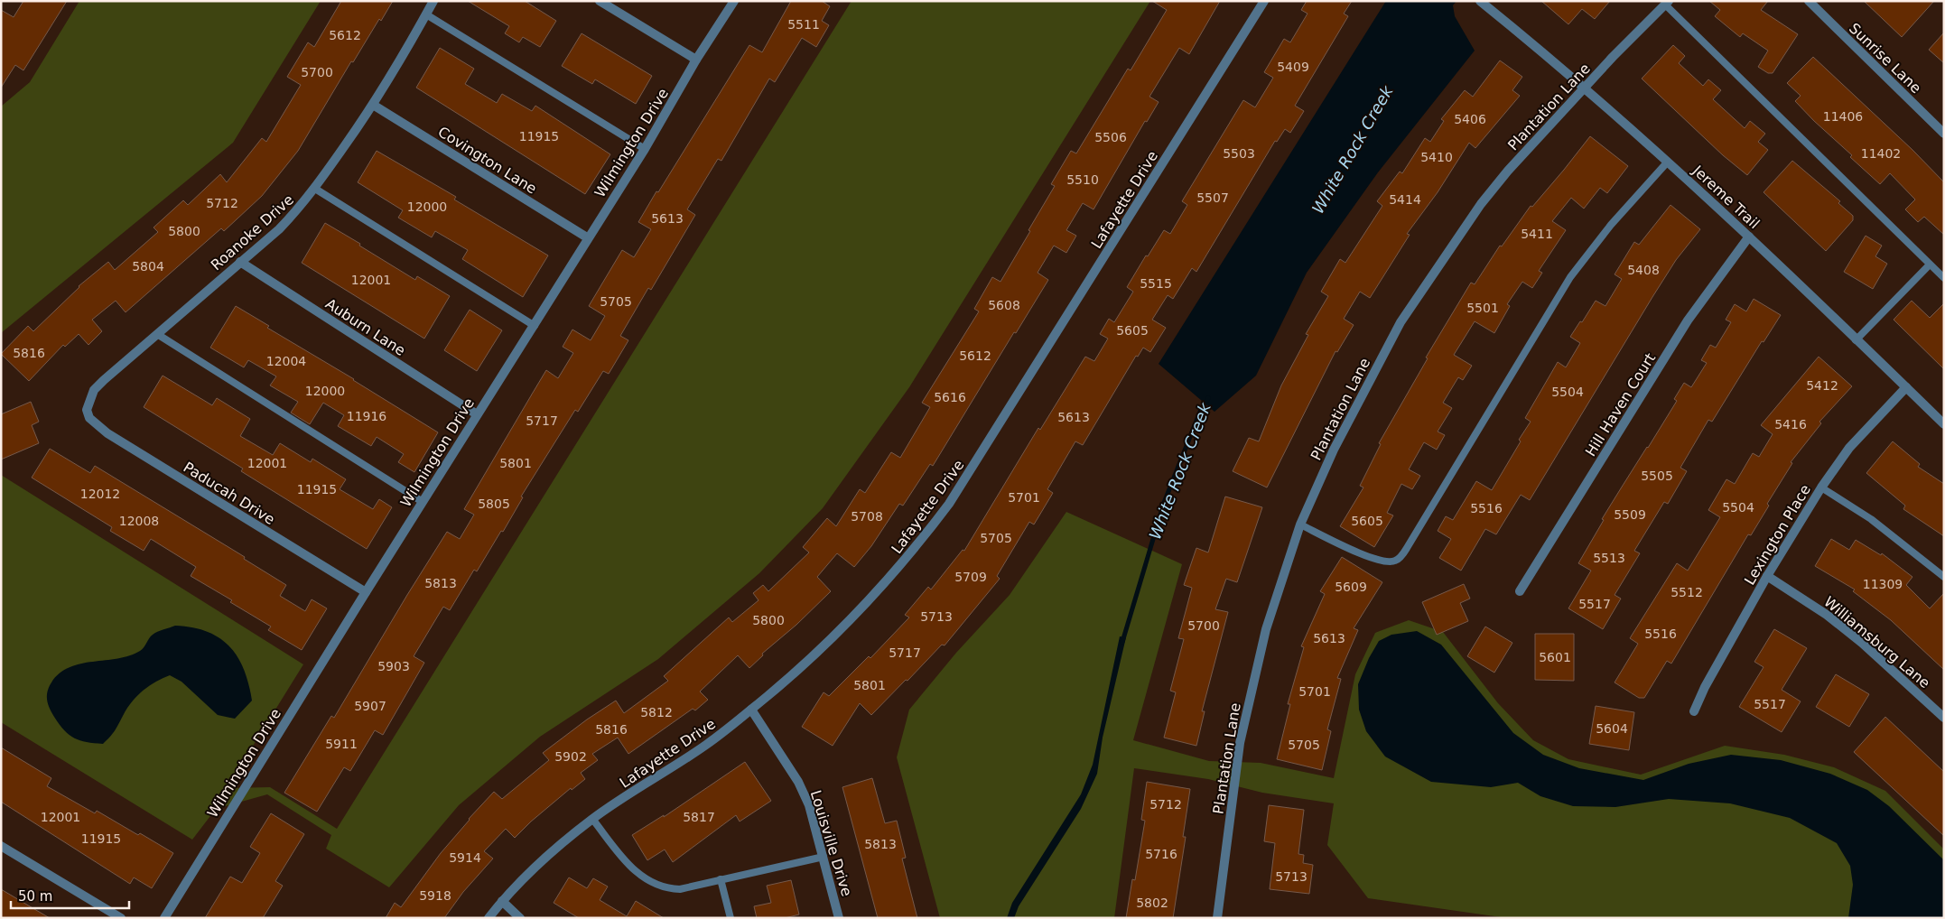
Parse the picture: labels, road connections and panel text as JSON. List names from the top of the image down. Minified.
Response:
{"streets":{"street":["Sunrise Lane","Plantation Lane","Wilmington Drive","Covington Lane","Jereme Trail","Lafayette Drive","Roanoke Drive","Auburn Lane","Hill Haven Court","Paducah Drive","Lexington Place","Williamsburg Lane","Louisville Drive"]},"crossings":[["Plantation Lane","Jereme Trail"],["Wilmington Drive","Covington Lane"],["Wilmington Drive","Auburn Lane"],["Wilmington Drive","Paducah Drive"],["Covington Lane","Roanoke Drive"],["Jereme Trail","Hill Haven Court"],["Jereme Trail","Lexington Place"],["Lafayette Drive","Louisville Drive"],["Roanoke Drive","Auburn Lane"],["Roanoke Drive","Paducah Drive"],["Lexington Place","Williamsburg Lane"]],"water":["White Rock Creek"],"house_numbers":["5511","5612","5409","5700","11406","5406","11915","5506","5503","11402","5410","5510","5507","5414","5712","12000","5613","5800","5411","5804","5408","12001","5515","5705","5608","5501","5605","5816","5612","12004","5412","12000","5504","5616","11916","5613","5717","5416","12001","5801","5505","11915","12012","5701","5805","5504","5516","5509","5708","12008","5605","5705","5513","5709","5813","11309","5609","5512","5517","5713","5800","5700","5516","5613","5717","5601","5903","5801","5701","5517","5907","5812","5604","5816","5911","5705","5902","5712","12001","5817","11915","5813","5716","5914","5713","5918","5802"],"scale_bar":"50 m"}
